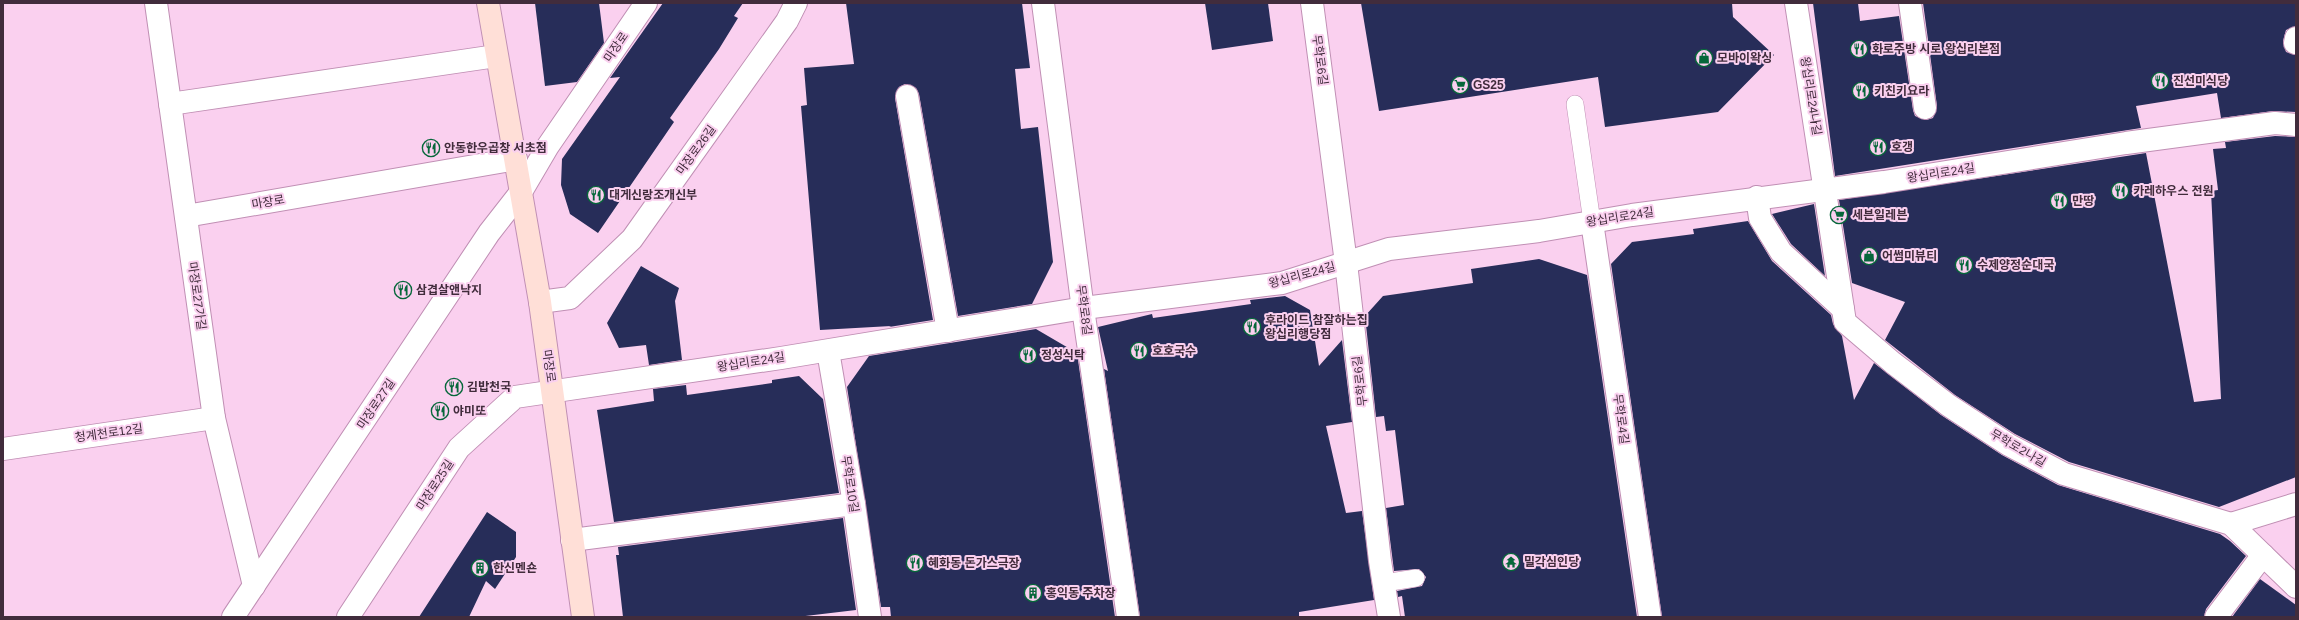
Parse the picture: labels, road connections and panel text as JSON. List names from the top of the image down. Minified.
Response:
{"streets":{"main road":["마장로"],"street":["무학로6길","왕십리로24나길","마장로26길","왕십리로24길","마장로27가길","무학로8길","마장로27길","무학로4길","청계천로12길","무학로2나길","무학로10길","마장로25길"]},"crossings":[["마장로","마장로26길"],["마장로","왕십리로24길"],["마장로","마장로27가길"],["마장로","마장로27길"],["마장로","마장로25길"],["무학로6길","왕십리로24길"],["왕십리로24나길","왕십리로24길"],["왕십리로24나길","무학로2나길"],["왕십리로24길","무학로8길"],["왕십리로24길","무학로4길"],["왕십리로24길","무학로2나길"],["왕십리로24길","무학로10길"],["왕십리로24길","마장로25길"],["마장로27가길","마장로27길"],["마장로27가길","청계천로12길"]],"places":{"restaurant":["화로주방 시로 왕십리본점","진선미식당","키친키요라","호갱","안동한우곱창 서초점","카레하우스 전원","대게신랑조개신부","만땅","수제양정순대국","삼겹살앤낙지","후라이드 참잘하는집 왕십리행당점","호호국수","정성식탁","김밥천국","야미또","혜화동 돈가스극장"],"shop":["모바이왁싱","어썸미뷰티"],"supermarket":["GS25","세븐일레븐"],"temple":["밀각심인당"],"building":["한신멘숀","홍익동 주차장"]}}
